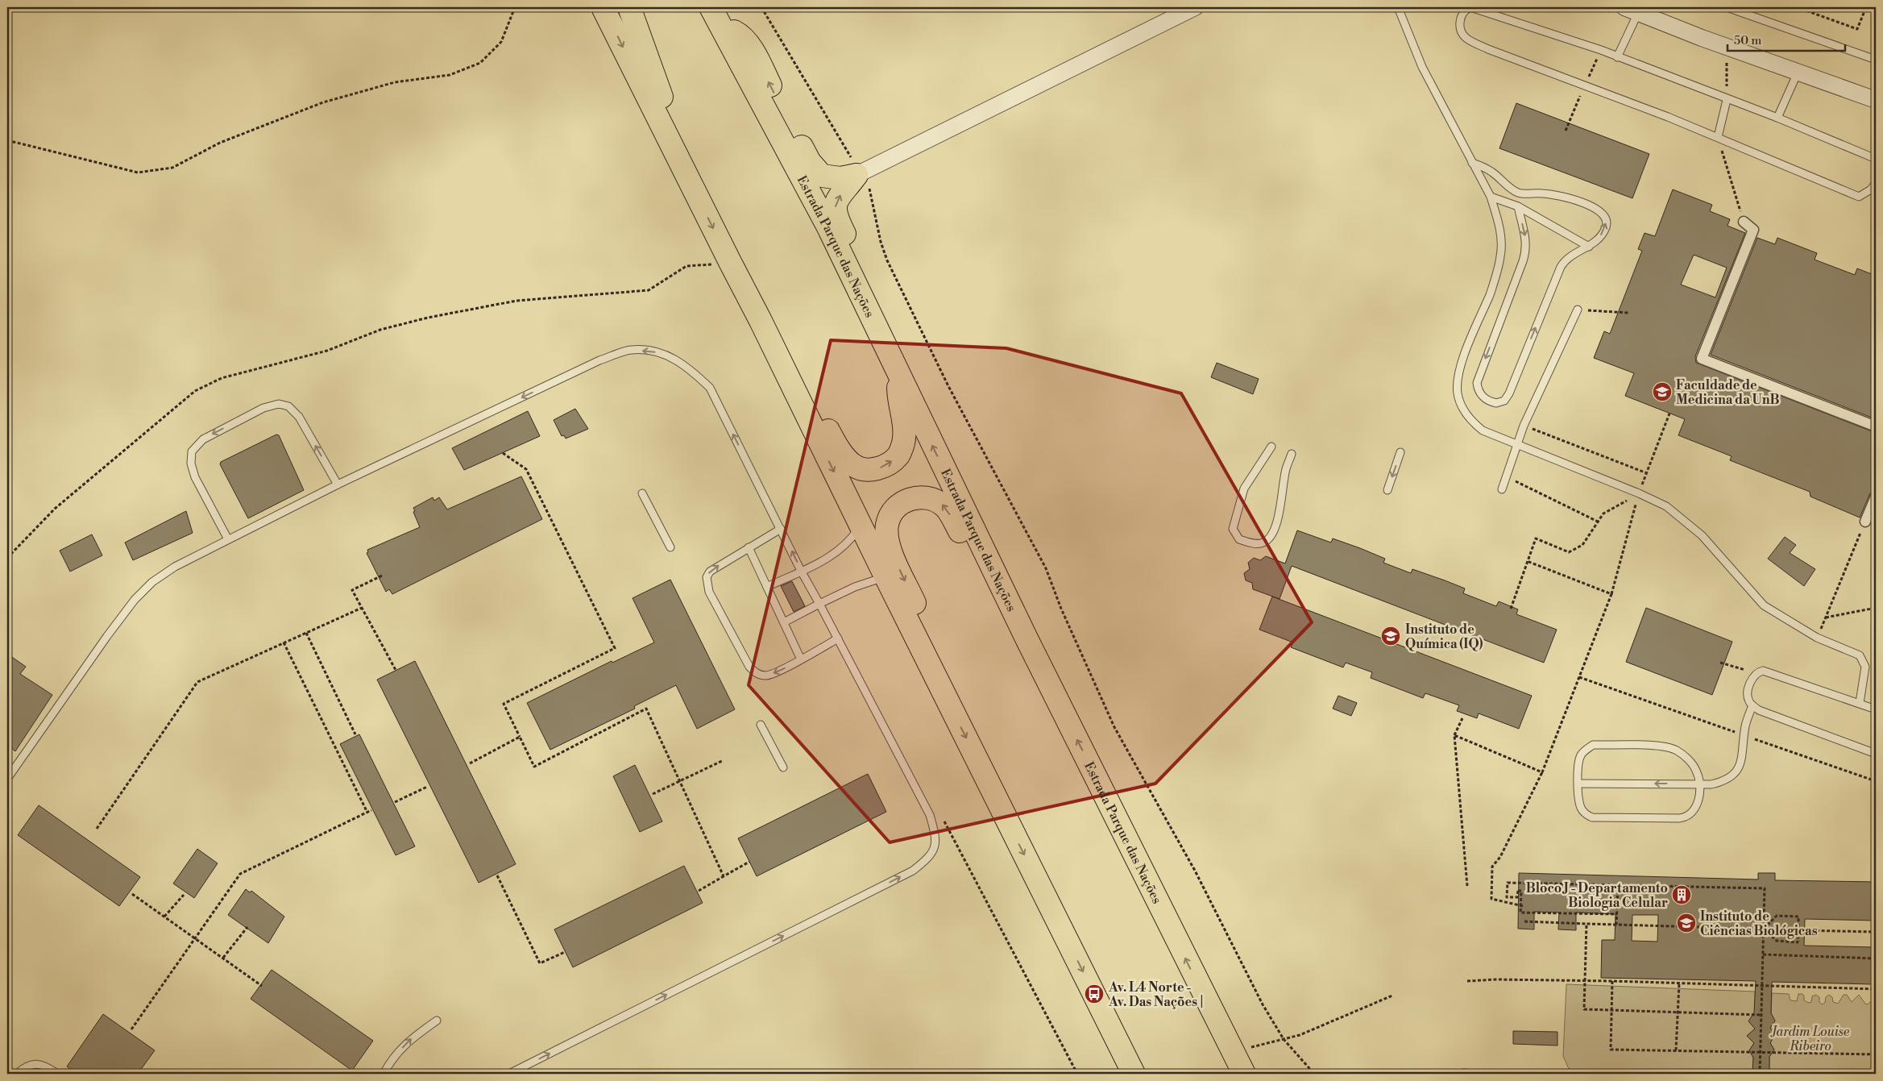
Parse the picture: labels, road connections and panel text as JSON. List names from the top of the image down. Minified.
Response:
{"streets":{"highway":["Estrada Parque das Nações"]},"parks":["Jardim Louise Ribeiro"],"places":{"school or university":["Faculdade de Medicina da UnB","Instituto de Química (IQ)","Instituto de Ciências Biológicas"],"building":["Bloco J - Departamento Biologia Celular"],"bus stop":["Av. L4 Norte - Av. Das Nações |"]},"scale_bar":"50 m"}
